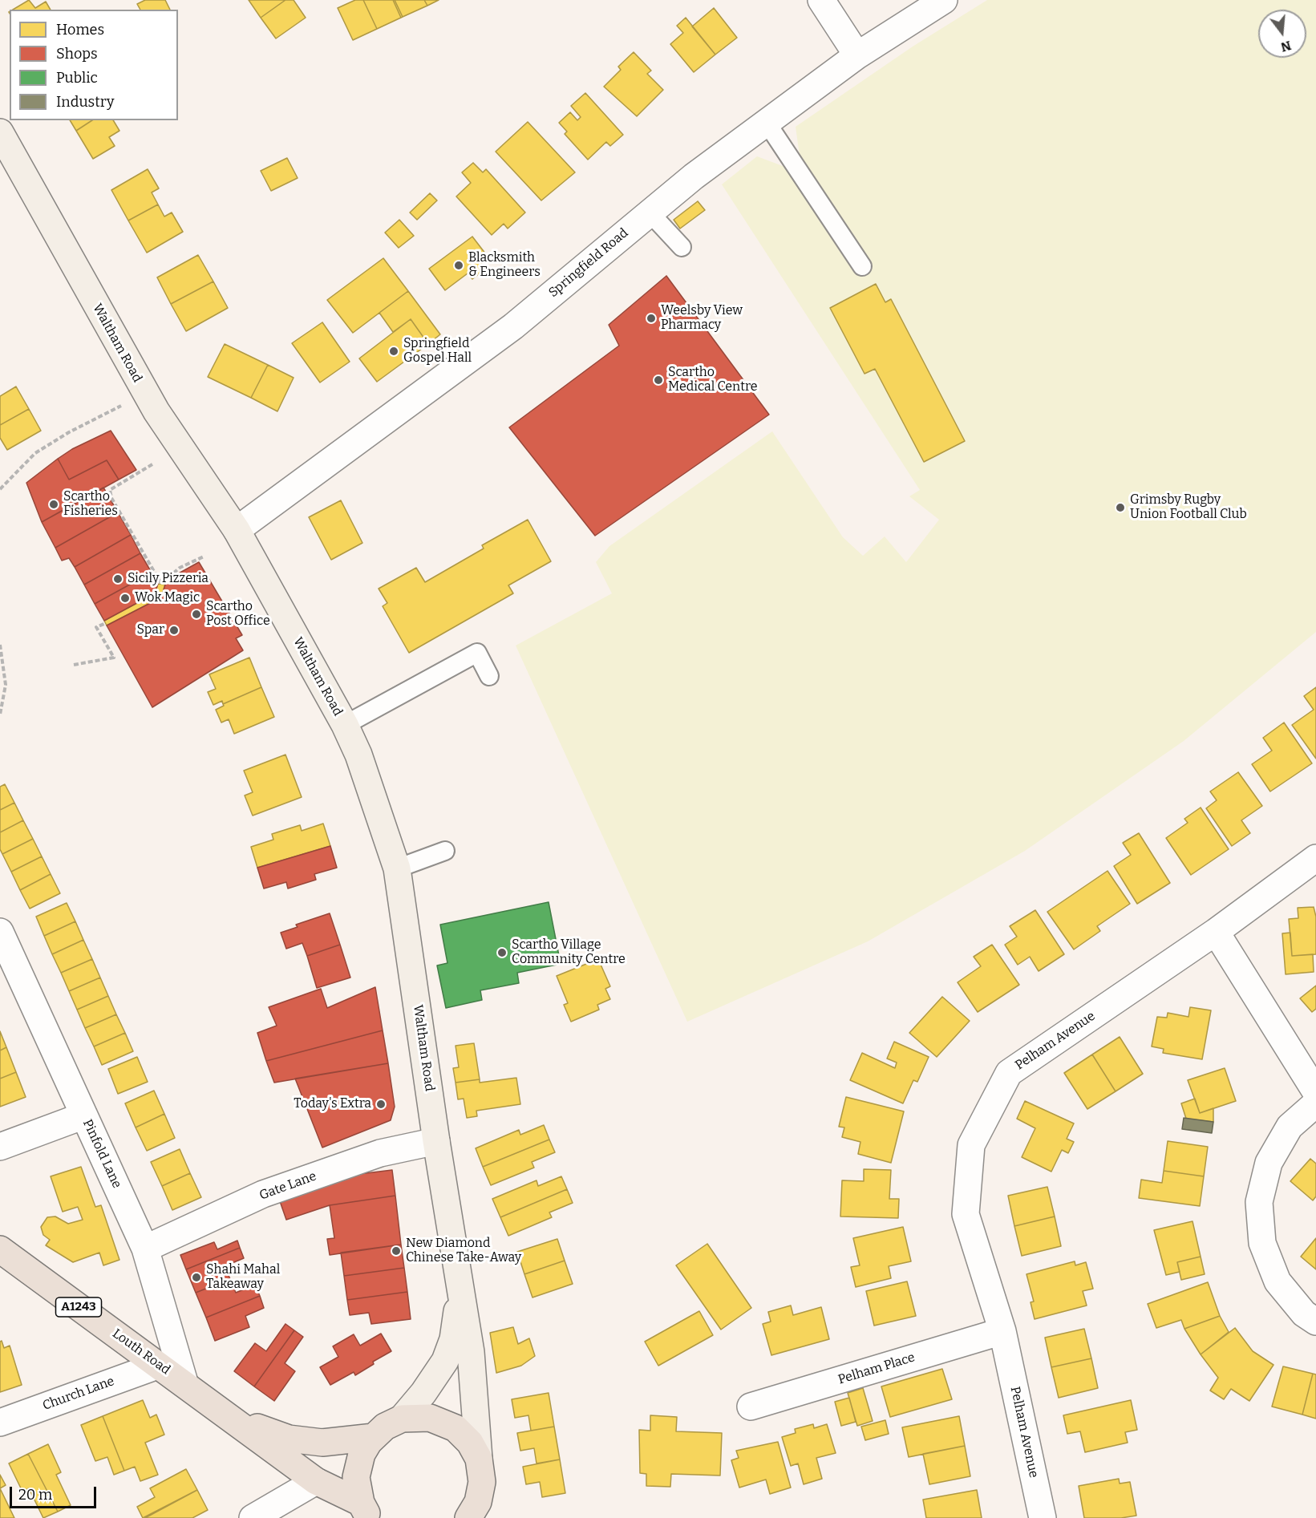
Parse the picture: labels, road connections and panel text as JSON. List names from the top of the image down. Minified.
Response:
{"streets":{"main road":["Waltham Road","A1243","Louth Road"],"street":["Springfield Road","Pelham Avenue","Pinfold Lane","Gate Lane","Pelham Place","Church Lane"]},"crossings":[["Springfield Road","Waltham Road"],["Waltham Road","Gate Lane"],["Pelham Avenue","Pelham Place"],["Pinfold Lane","Gate Lane"],["Pinfold Lane","Louth Road"],["Louth Road","Church Lane"]],"places":["Blacksmith & Engineers","Weelsby View Pharmacy","Springfield Gospel Hall","Scartho Medical Centre","Scartho Fisheries","Grimsby Rugby Union Football Club","Sicily Pizzeria","Wok Magic","Scartho Post Office","Spar","Scartho Village Community Centre","Today's Extra","New Diamond Chinese Take-Away","Shahi Mahal Takeaway"],"legend":["Homes","Shops","Public","Industry"],"scale_bar":"20 m","north":"bottom"}
